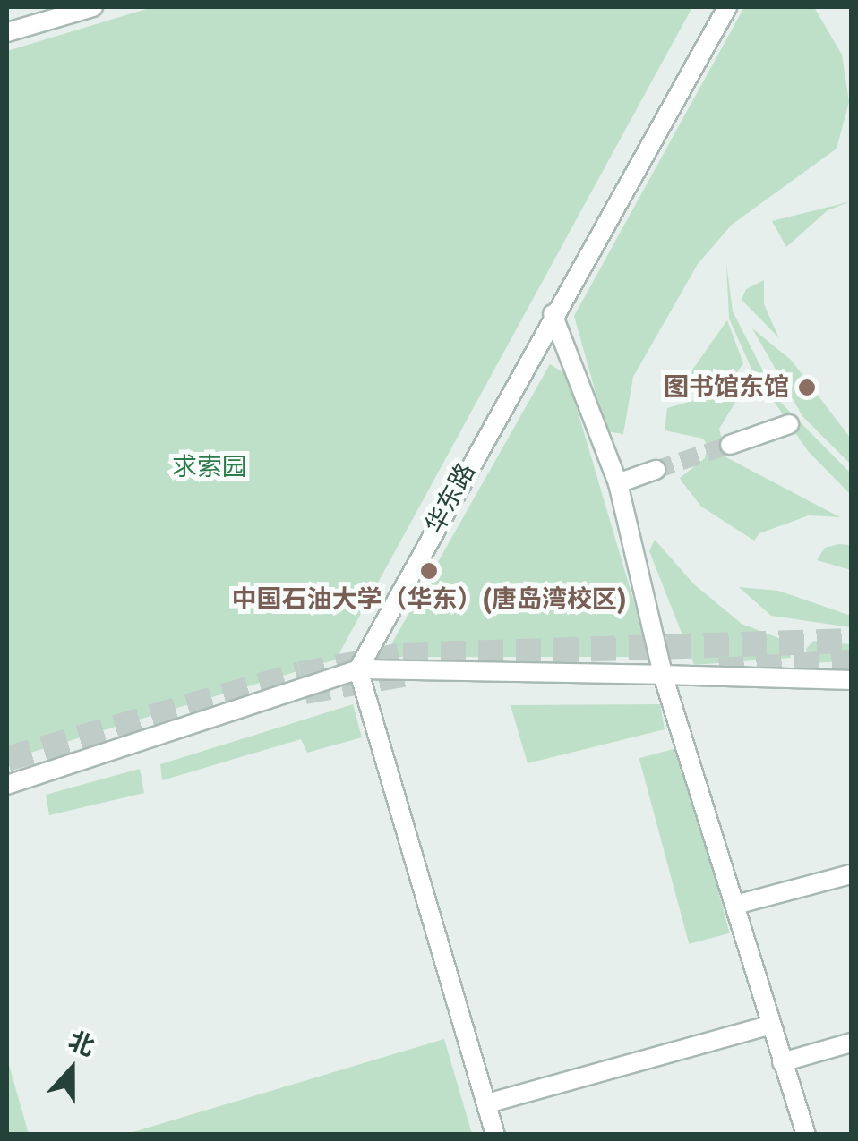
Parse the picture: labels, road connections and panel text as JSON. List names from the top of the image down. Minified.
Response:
{"streets":{"street":["华东路"]},"parks":["求索园"],"places":["图书馆东馆","中国石油大学（华东）(唐岛湾校区)"],"north":"top"}
